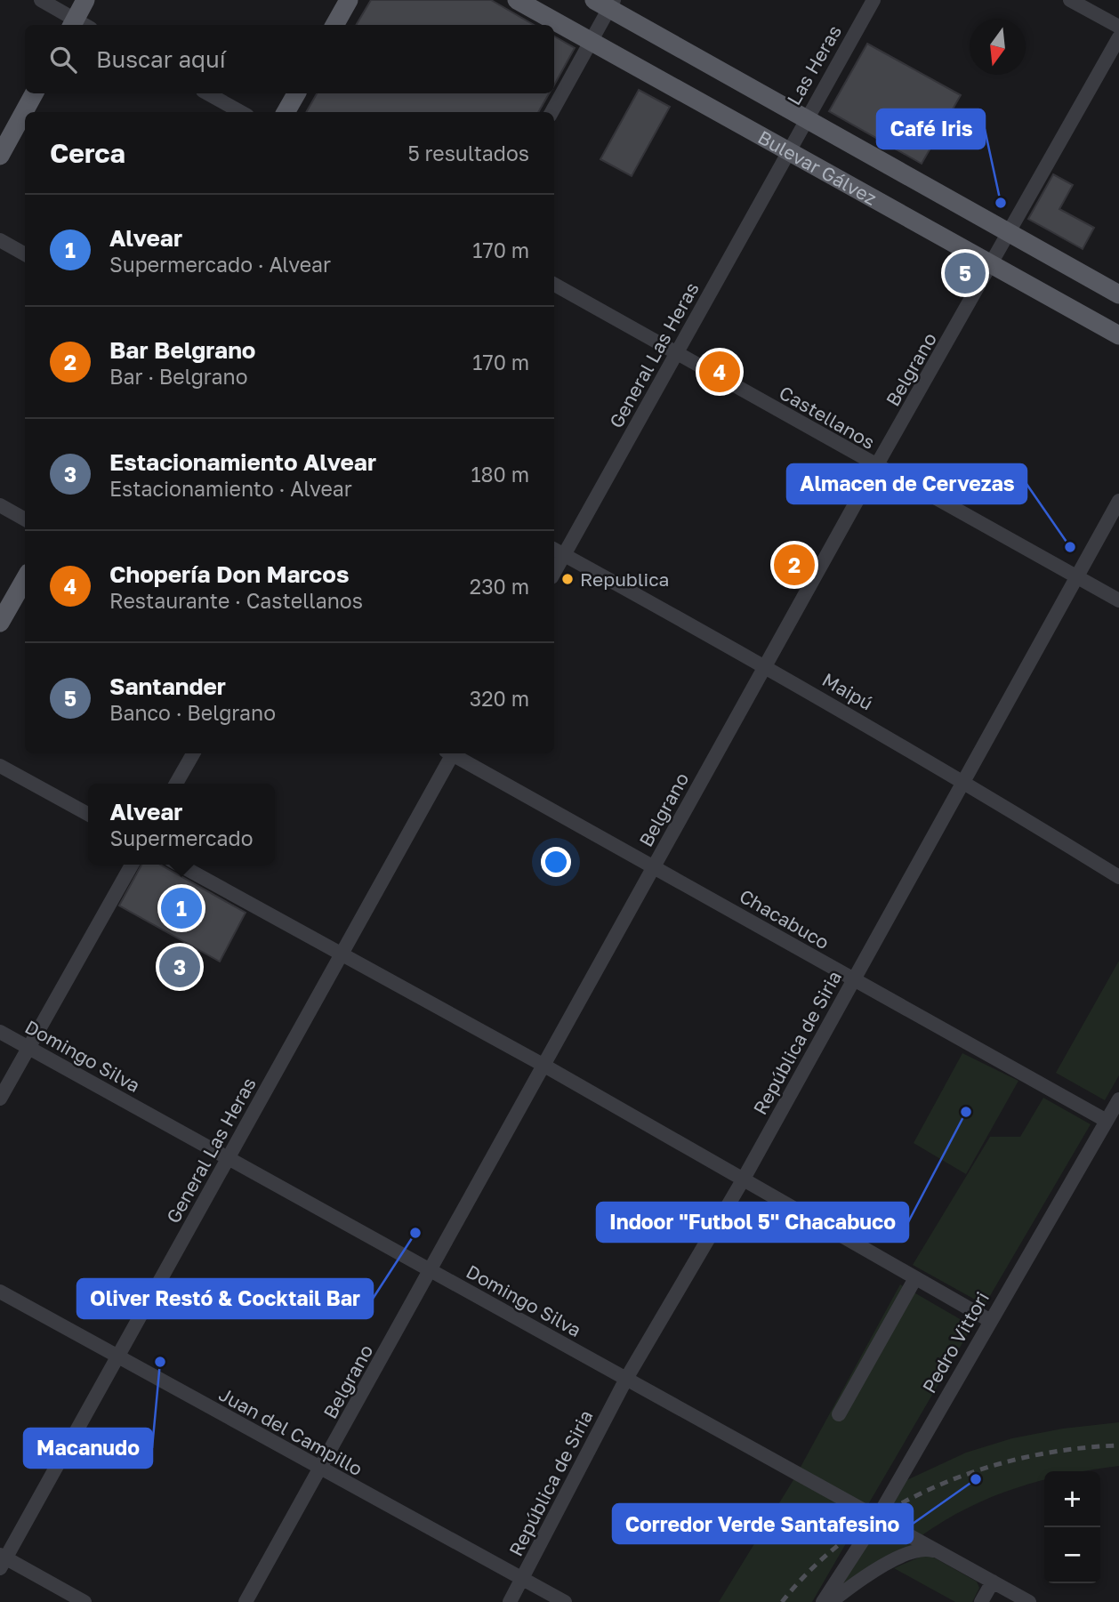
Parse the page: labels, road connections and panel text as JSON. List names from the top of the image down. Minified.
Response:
{"streets":{"main road":["Bulevar Gálvez"],"street":["Las Heras","General Las Heras","Belgrano","Castellanos","Maipú","Chacabuco","República de Siria","Domingo Silva","Pedro Vittori","Juan del Campillo"]},"crossings":[["Las Heras","Bulevar Gálvez"],["Las Heras","General Las Heras"],["Bulevar Gálvez","General Las Heras"],["Bulevar Gálvez","Belgrano"],["General Las Heras","Castellanos"],["General Las Heras","Maipú"],["General Las Heras","Domingo Silva"],["General Las Heras","Juan del Campillo"],["Belgrano","Castellanos"],["Belgrano","Maipú"],["Belgrano","Chacabuco"],["Belgrano","Domingo Silva"],["Belgrano","Juan del Campillo"],["Castellanos","República de Siria"],["Maipú","República de Siria"],["Chacabuco","República de Siria"],["Chacabuco","Pedro Vittori"],["República de Siria","Domingo Silva"],["República de Siria","Juan del Campillo"],["Domingo Silva","Pedro Vittori"]],"places":["Café Iris","Almacen de Cervezas","Republica","Indoor \"Futbol 5\" Chacabuco","Oliver Restó & Cocktail Bar","Macanudo","Corredor Verde Santafesino"],"north":"bottom","page":{"search":"Buscar aquí","heading":["Cerca","5 resultados"],"list":[{"mark":"1","name":"Alvear","note":"Supermercado · Alvear","value":"170 m"},{"mark":"2","name":"Bar Belgrano","note":"Bar · Belgrano","value":"170 m"},{"mark":"3","name":"Estacionamiento Alvear","note":"Estacionamiento · Alvear","value":"180 m"},{"mark":"4","name":"Chopería Don Marcos","note":"Restaurante · Castellanos","value":"230 m"},{"mark":"5","name":"Santander","note":"Banco · Belgrano","value":"320 m"}],"pins":["5","4","2","1","3"],"popup":["Alvear","Supermercado"],"map_buttons":["+","−"]}}
